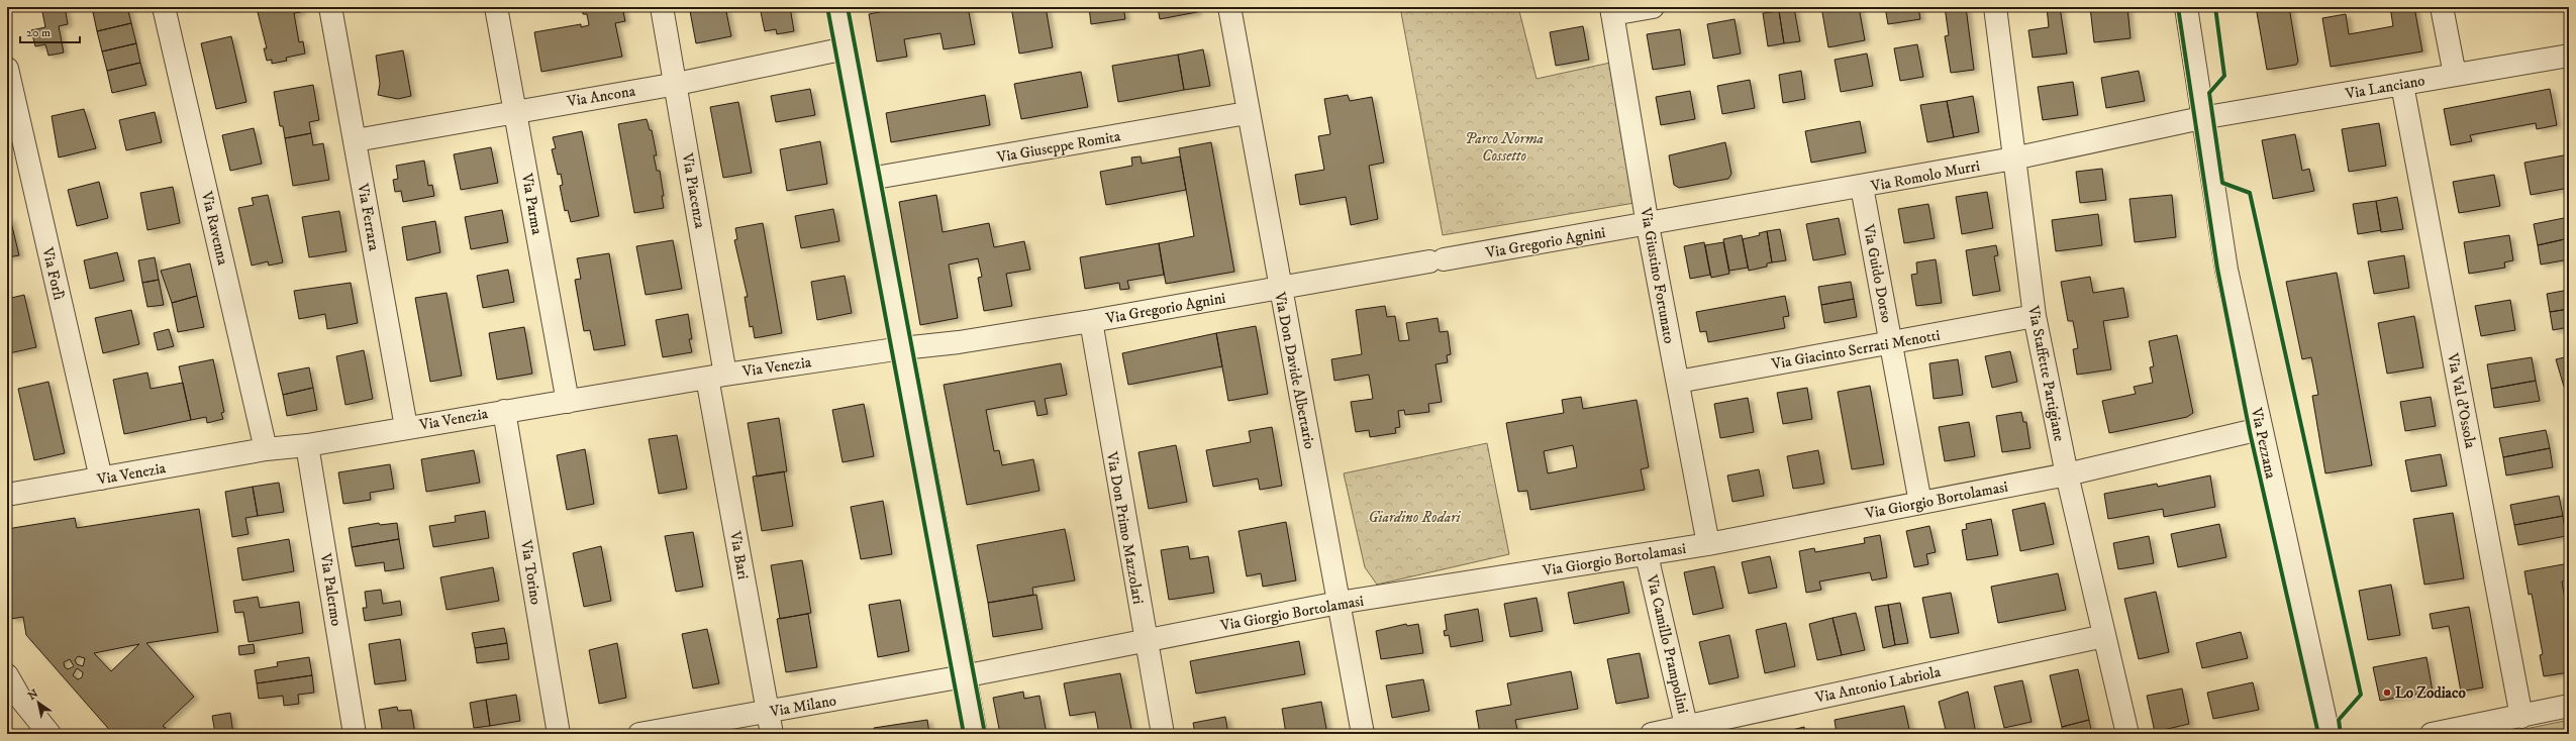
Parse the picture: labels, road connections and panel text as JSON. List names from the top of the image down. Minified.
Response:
{"streets":{"street":["Via Lanciano","Via Ancona","Via Giuseppe Romita","Via Romolo Murri","Via Piacenza","Via Parma","Via Ferrara","Via Ravenna","Via Gregorio Agnini","Via Forlì","Via Guido Dorso","Via Giustino Fortunato","Via Giacinto Serrati Menotti","Via Venezia","Via Don Davide Albertario","Via Staffette Partigiane","Via Val d'Ossola","Via Pezzana","Via Giorgio Bortolamasi","Via Don Primo Mazzolari","Via Bari","Via Torino","Via Palermo","Via Camillo Prampolini","Via Antonio Labriola","Via Milano"]},"crossings":[["Via Lanciano","Via Romolo Murri"],["Via Lanciano","Via Val d'Ossola"],["Via Lanciano","Via Pezzana"],["Via Ancona","Via Piacenza"],["Via Ancona","Via Parma"],["Via Ancona","Via Ferrara"],["Via Giuseppe Romita","Via Don Davide Albertario"],["Via Romolo Murri","Via Gregorio Agnini"],["Via Romolo Murri","Via Guido Dorso"],["Via Romolo Murri","Via Giustino Fortunato"],["Via Romolo Murri","Via Staffette Partigiane"],["Via Romolo Murri","Via Pezzana"],["Via Piacenza","Via Venezia"],["Via Piacenza","Via Bari"],["Via Parma","Via Venezia"],["Via Ferrara","Via Venezia"],["Via Ravenna","Via Venezia"],["Via Gregorio Agnini","Via Giustino Fortunato"],["Via Gregorio Agnini","Via Venezia"],["Via Gregorio Agnini","Via Don Davide Albertario"],["Via Gregorio Agnini","Via Don Primo Mazzolari"],["Via Forlì","Via Venezia"],["Via Guido Dorso","Via Giacinto Serrati Menotti"],["Via Guido Dorso","Via Giorgio Bortolamasi"],["Via Giustino Fortunato","Via Giacinto Serrati Menotti"],["Via Giustino Fortunato","Via Giorgio Bortolamasi"],["Via Giacinto Serrati Menotti","Via Staffette Partigiane"],["Via Venezia","Via Bari"],["Via Venezia","Via Torino"],["Via Venezia","Via Palermo"],["Via Don Davide Albertario","Via Giorgio Bortolamasi"],["Via Staffette Partigiane","Via Giorgio Bortolamasi"],["Via Staffette Partigiane","Via Antonio Labriola"],["Via Pezzana","Via Giorgio Bortolamasi"],["Via Giorgio Bortolamasi","Via Don Primo Mazzolari"],["Via Giorgio Bortolamasi","Via Camillo Prampolini"],["Via Giorgio Bortolamasi","Via Milano"],["Via Bari","Via Milano"],["Via Camillo Prampolini","Via Antonio Labriola"]],"parks":["Parco Norma Cossetto","Giardino Rodari"],"places":["Lo Zodiaco"],"scale_bar":"20 m","north":"top left"}
